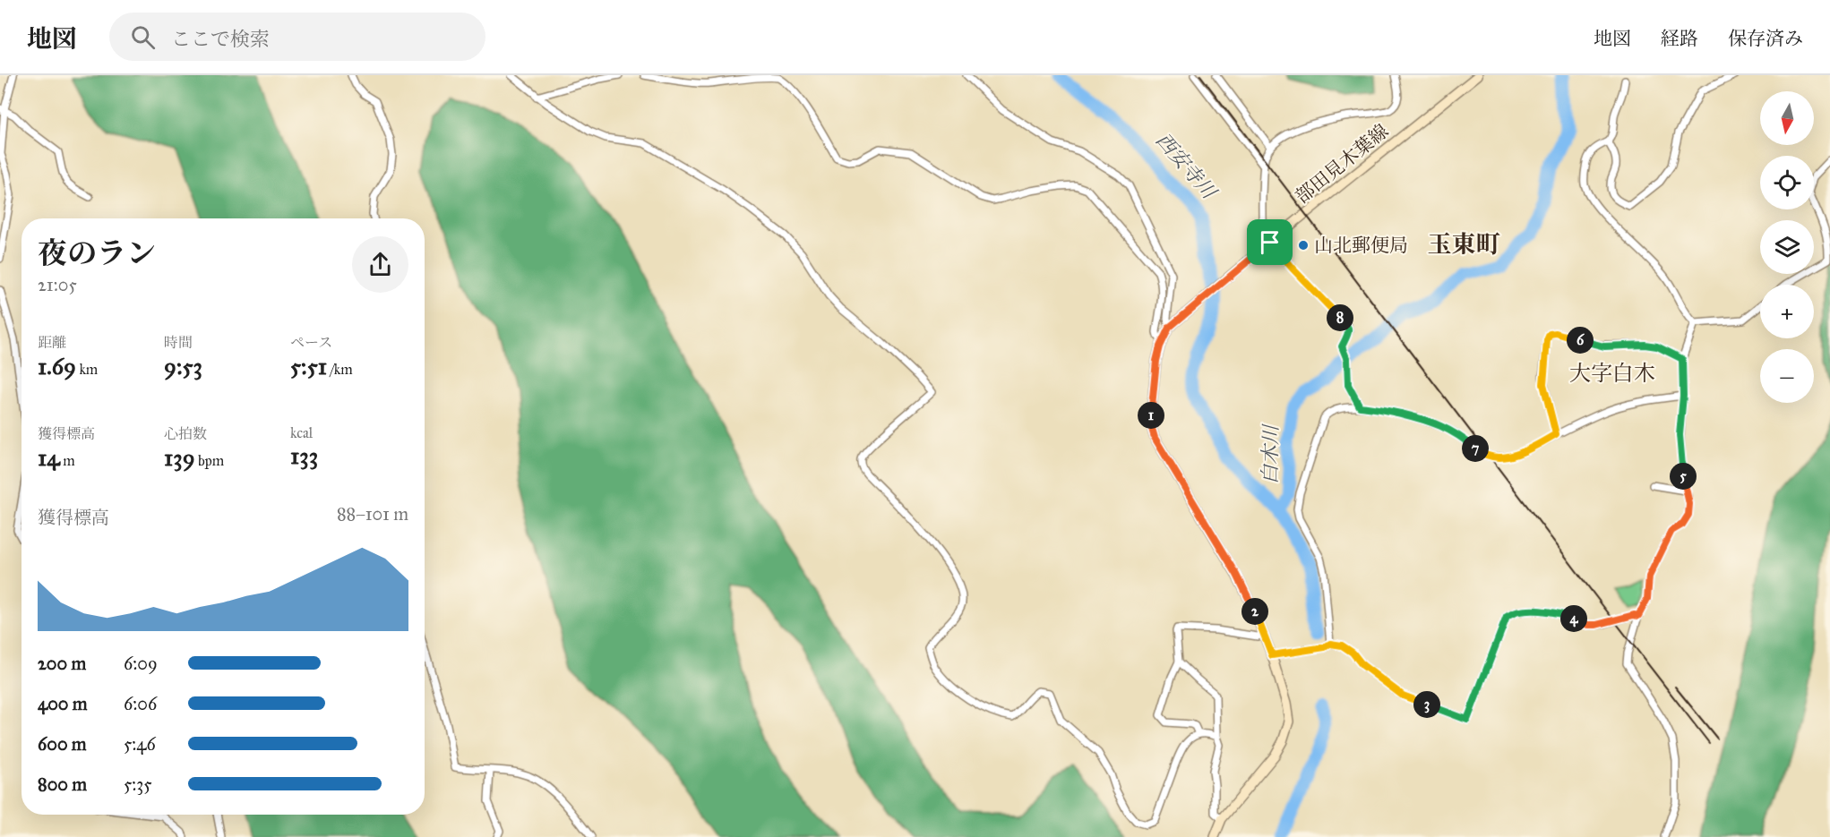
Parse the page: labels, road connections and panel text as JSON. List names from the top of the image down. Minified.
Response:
{"streets":{"main road":["部田見木葉線"]},"districts":["玉東町","大字白木"],"water":["西安寺川","白木川"],"places":["山北郵便局"],"north":"bottom","page":{"header":"地図","search":"ここで検索","nav":["地図","経路","保存済み"],"map_buttons":["+","−"],"heading":["夜のラン","21:05"],"pins":["8","6","1","7","5","2","4","3"],"stats":[["距離","1.69 km"],["時間","9:53"],["ペース","5:51 /km"],["獲得標高","14 m"],["心拍数","139 bpm"],["kcal","133"]],"chart":["獲得標高","88–101 m"],"list":[{"name":"200 m","note":"6:09"},{"name":"400 m","note":"6:06"},{"name":"600 m","note":"5:46"},{"name":"800 m","note":"5:35"}]}}
